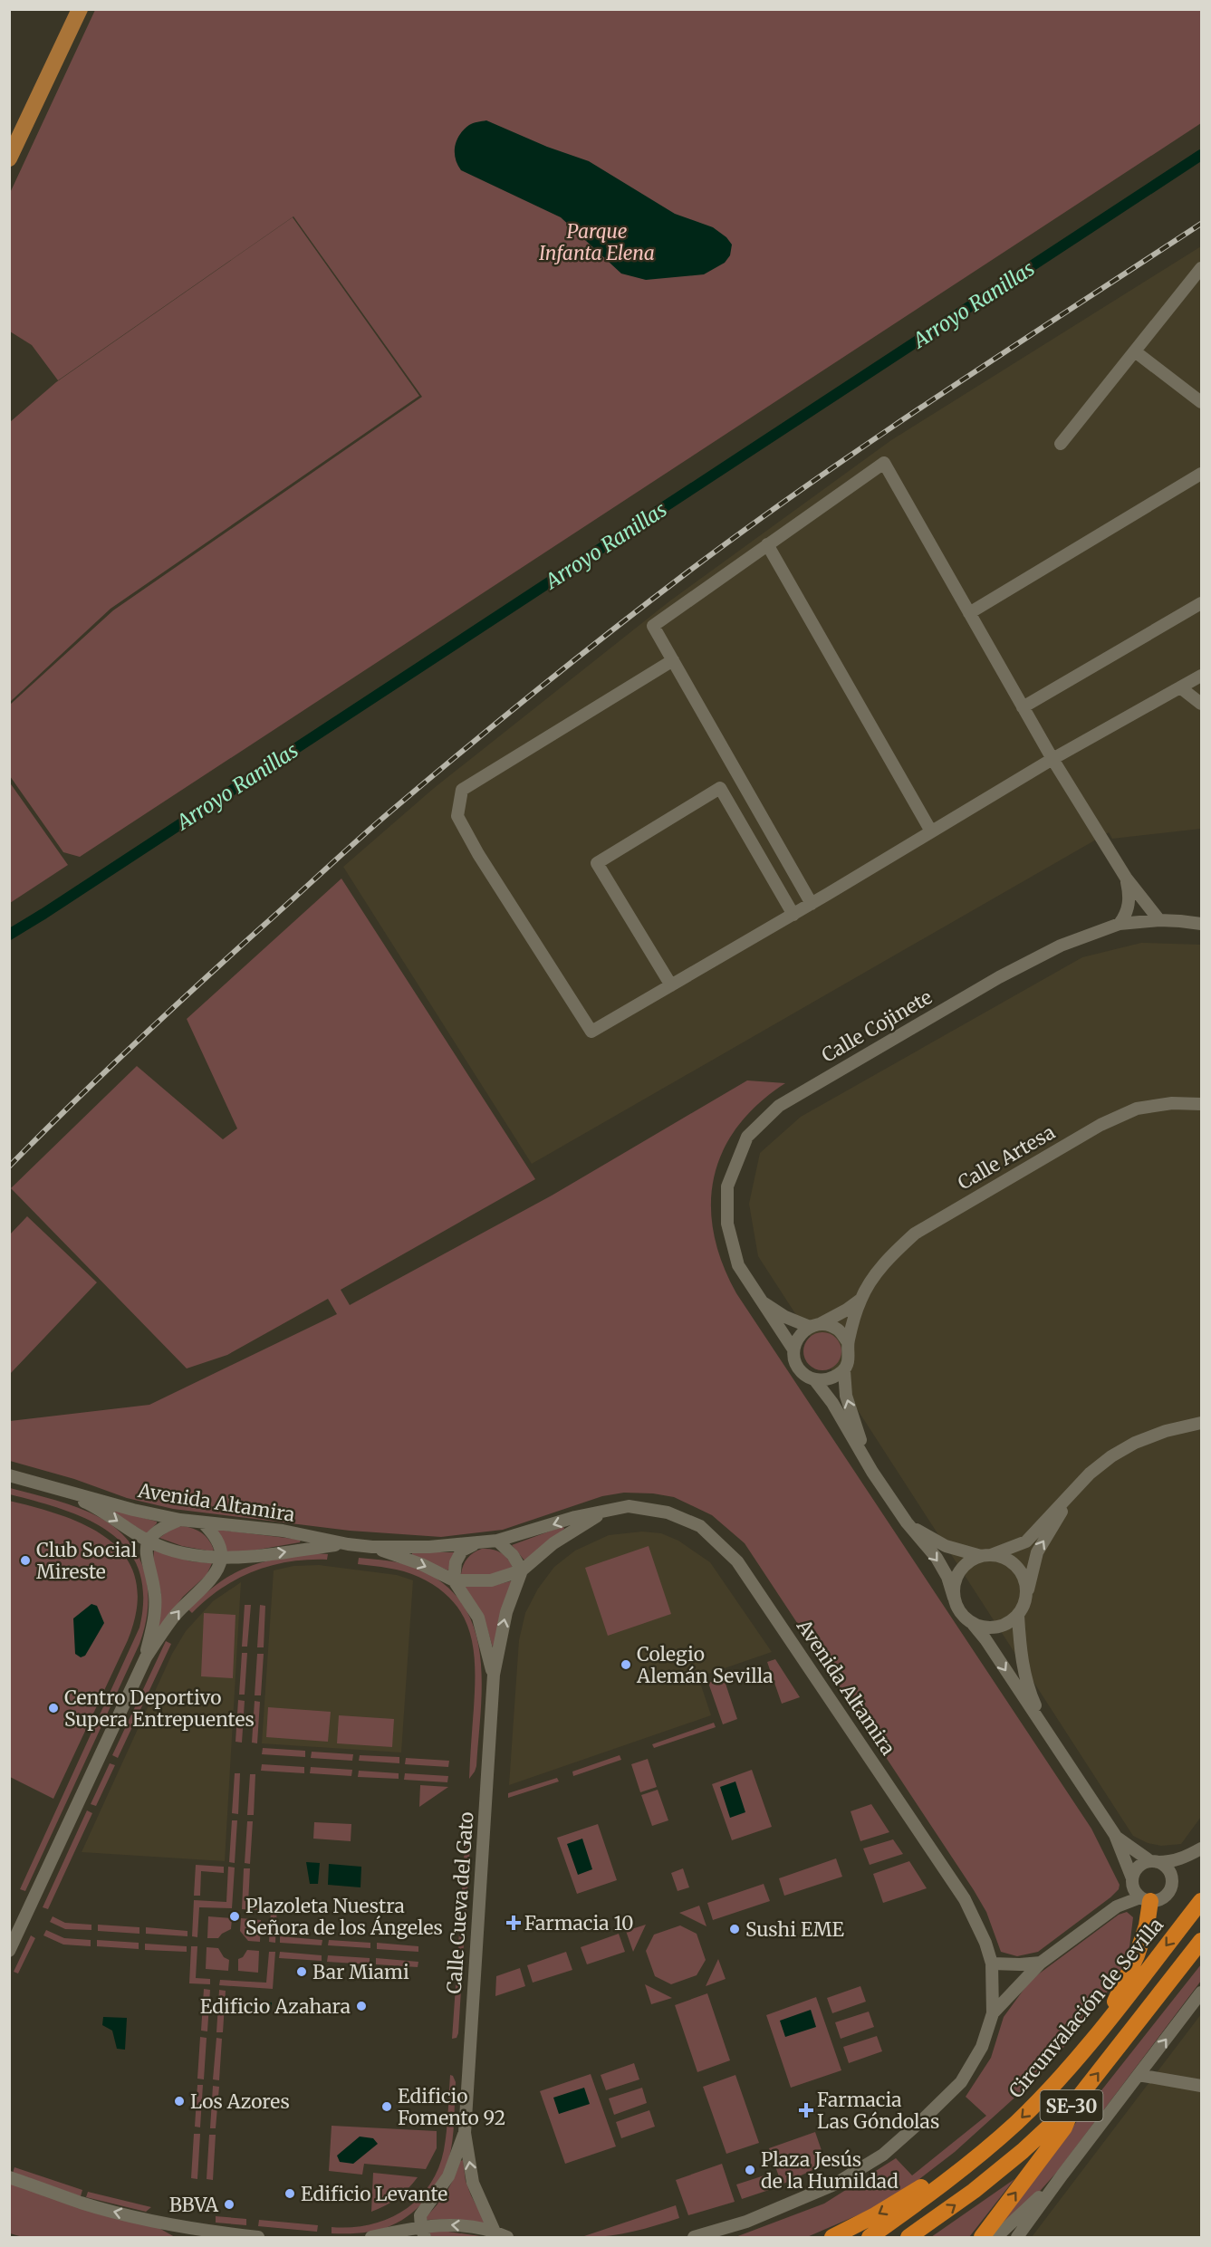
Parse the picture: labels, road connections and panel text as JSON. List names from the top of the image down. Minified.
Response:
{"streets":{"highway":["Circunvalación de Sevilla","SE-30"],"street":["Calle Cojinete","Calle Artesa","Avenida Altamira","Calle Cueva del Gato"]},"crossings":[["Calle Cojinete","Calle Artesa"]],"water":["Arroyo Ranillas"],"parks":["Parque Infanta Elena"],"places":{"other":["Club Social Mireste","Colegio Alemán Sevilla","Centro Deportivo Supera Entrepuentes","Plazoleta Nuestra Señora de los Ángeles","Sushi EME","Bar Miami","Edificio Azahara","Los Azores","Edificio Fomento 92","Plaza Jesús de la Humildad","Edificio Levante","BBVA"],"health":["Farmacia 10","Farmacia Las Góndolas"]}}
